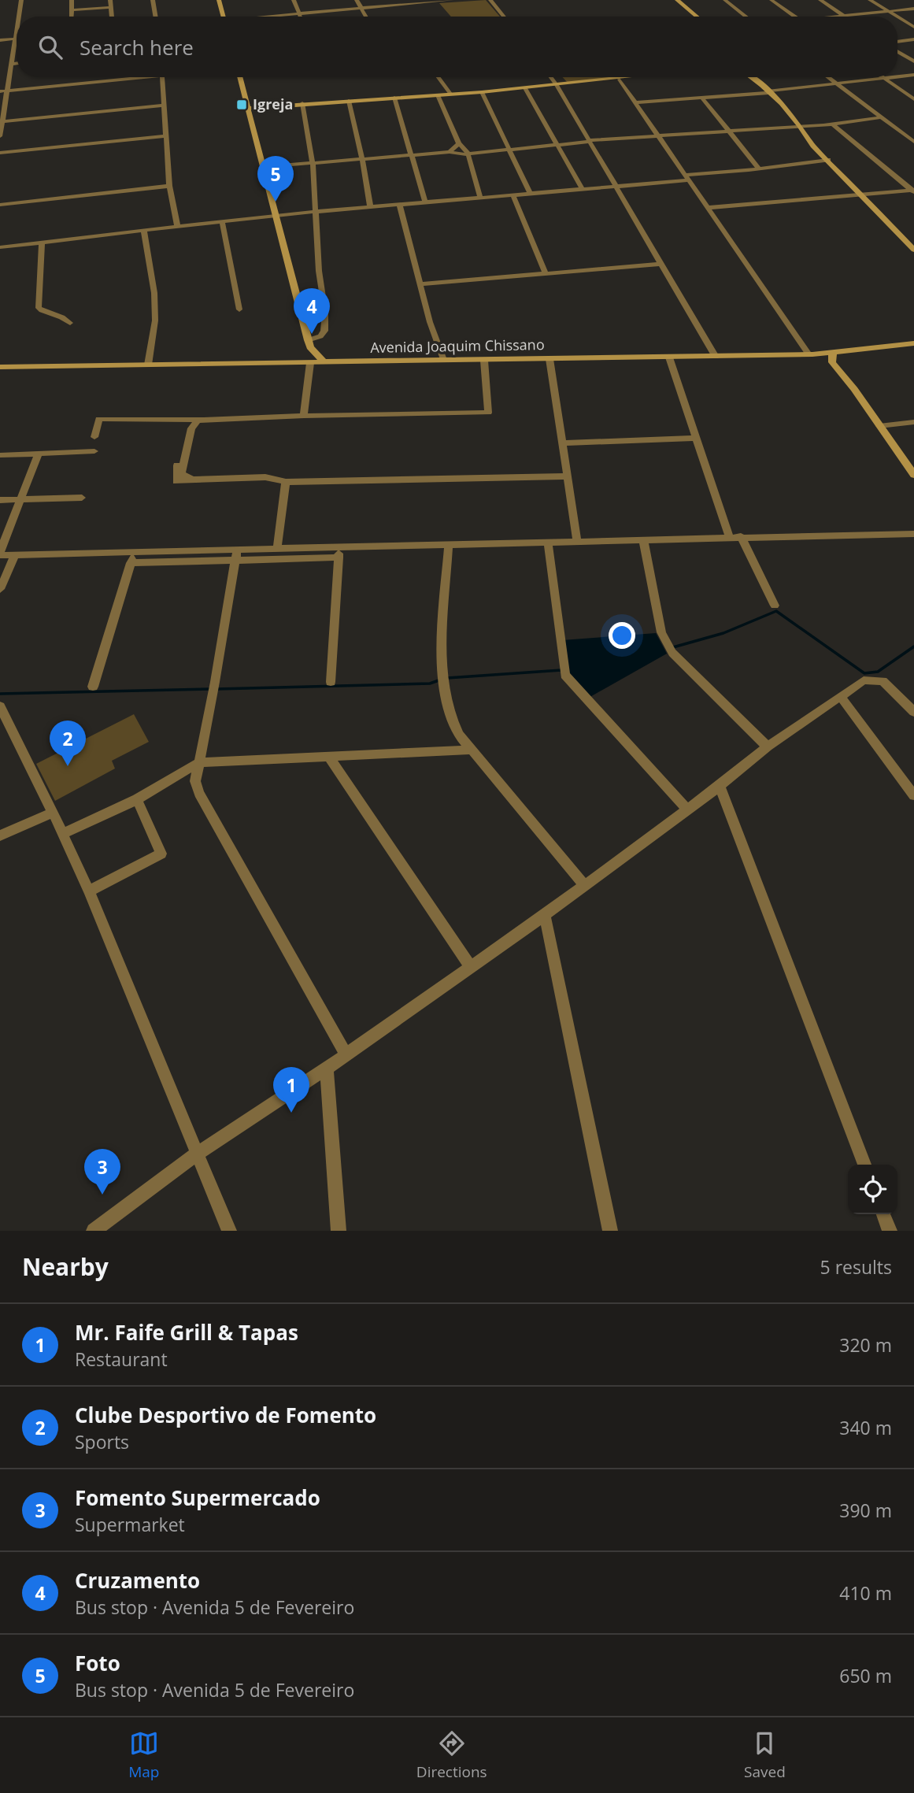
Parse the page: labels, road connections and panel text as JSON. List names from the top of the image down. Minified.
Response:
{"streets":{"street":["Avenida Joaquim Chissano"]},"places":{"transit":["Igreja"]},"page":{"search":"Search here","pins":["5","4","2","1","3"],"heading":["Nearby","5 results"],"list":[{"mark":"1","name":"Mr. Faife Grill & Tapas","note":"Restaurant","value":"320 m"},{"mark":"2","name":"Clube Desportivo de Fomento","note":"Sports","value":"340 m"},{"mark":"3","name":"Fomento Supermercado","note":"Supermarket","value":"390 m"},{"mark":"4","name":"Cruzamento","note":"Bus stop · Avenida 5 de Fevereiro","value":"410 m"},{"mark":"5","name":"Foto","note":"Bus stop · Avenida 5 de Fevereiro","value":"650 m"}],"nav":["Map","Directions","Saved"]}}
